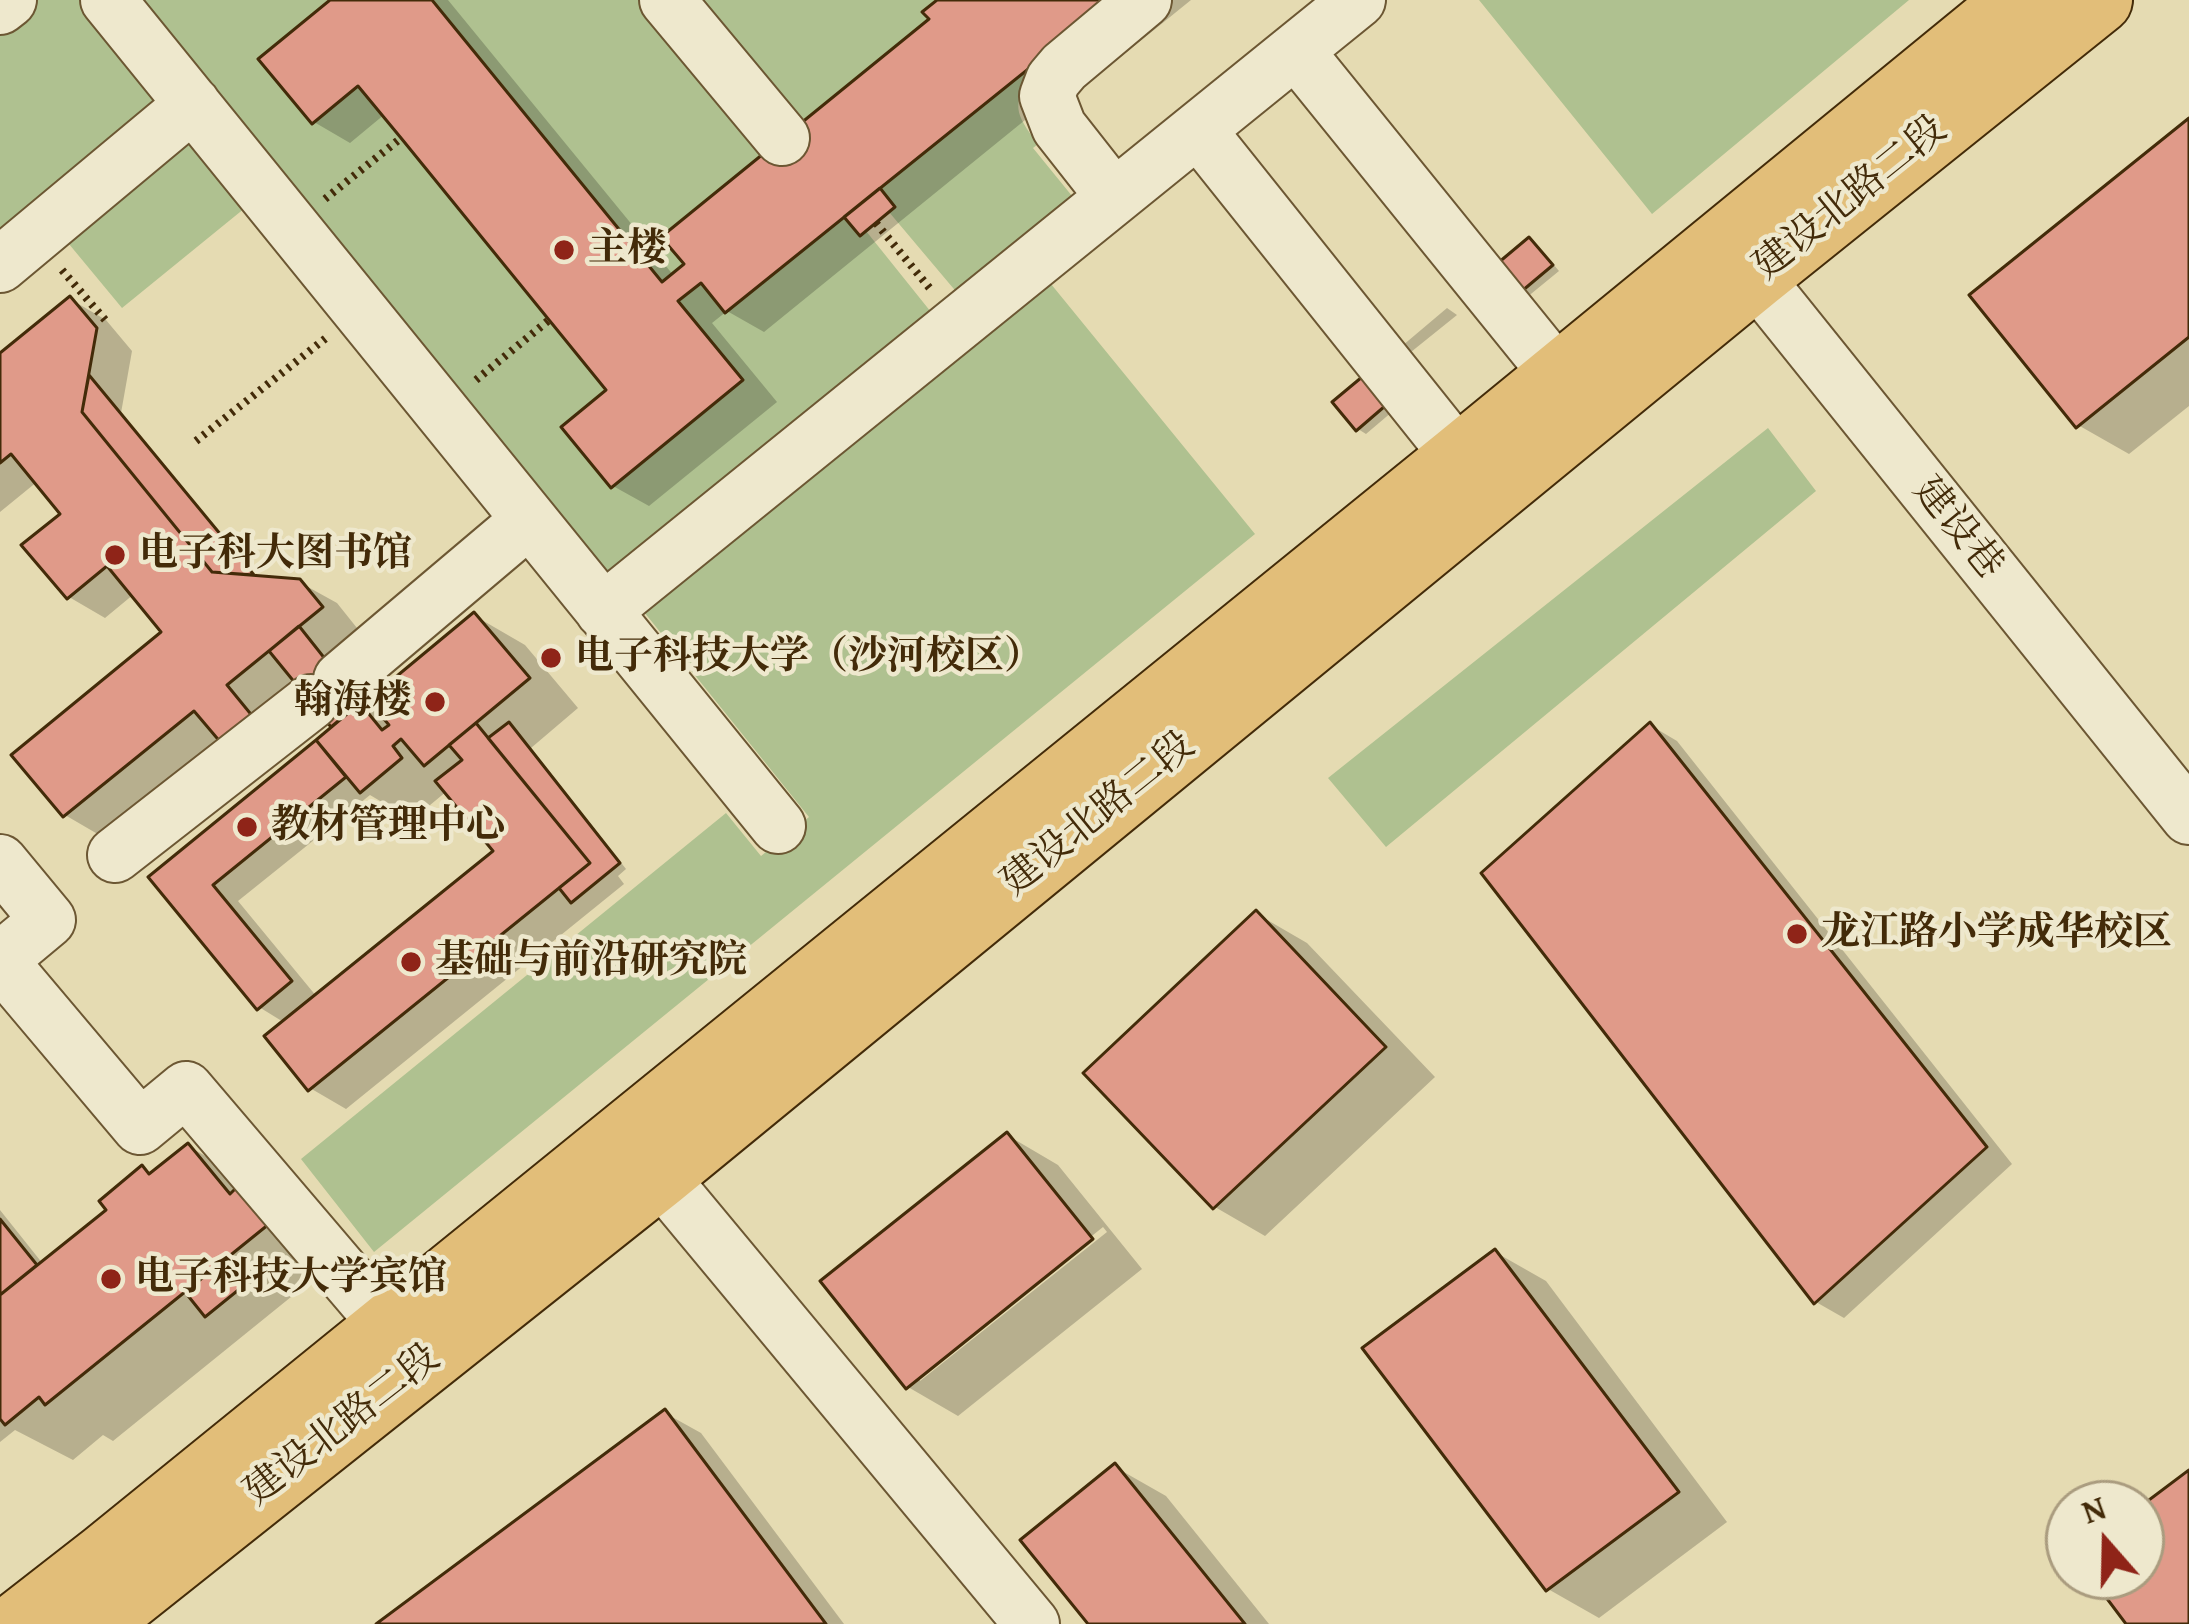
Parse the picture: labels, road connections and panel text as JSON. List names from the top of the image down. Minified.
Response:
{"streets":{"main road":["建设北路二段"],"street":["建设巷"]},"crossings":[["建设北路二段","建设巷"]],"places":["主楼","电子科大图书馆","电子科技大学（沙河校区）","翰海楼","教材管理中心","龙江路小学成华校区","基础与前沿研究院","电子科技大学宾馆"],"north":"top"}
